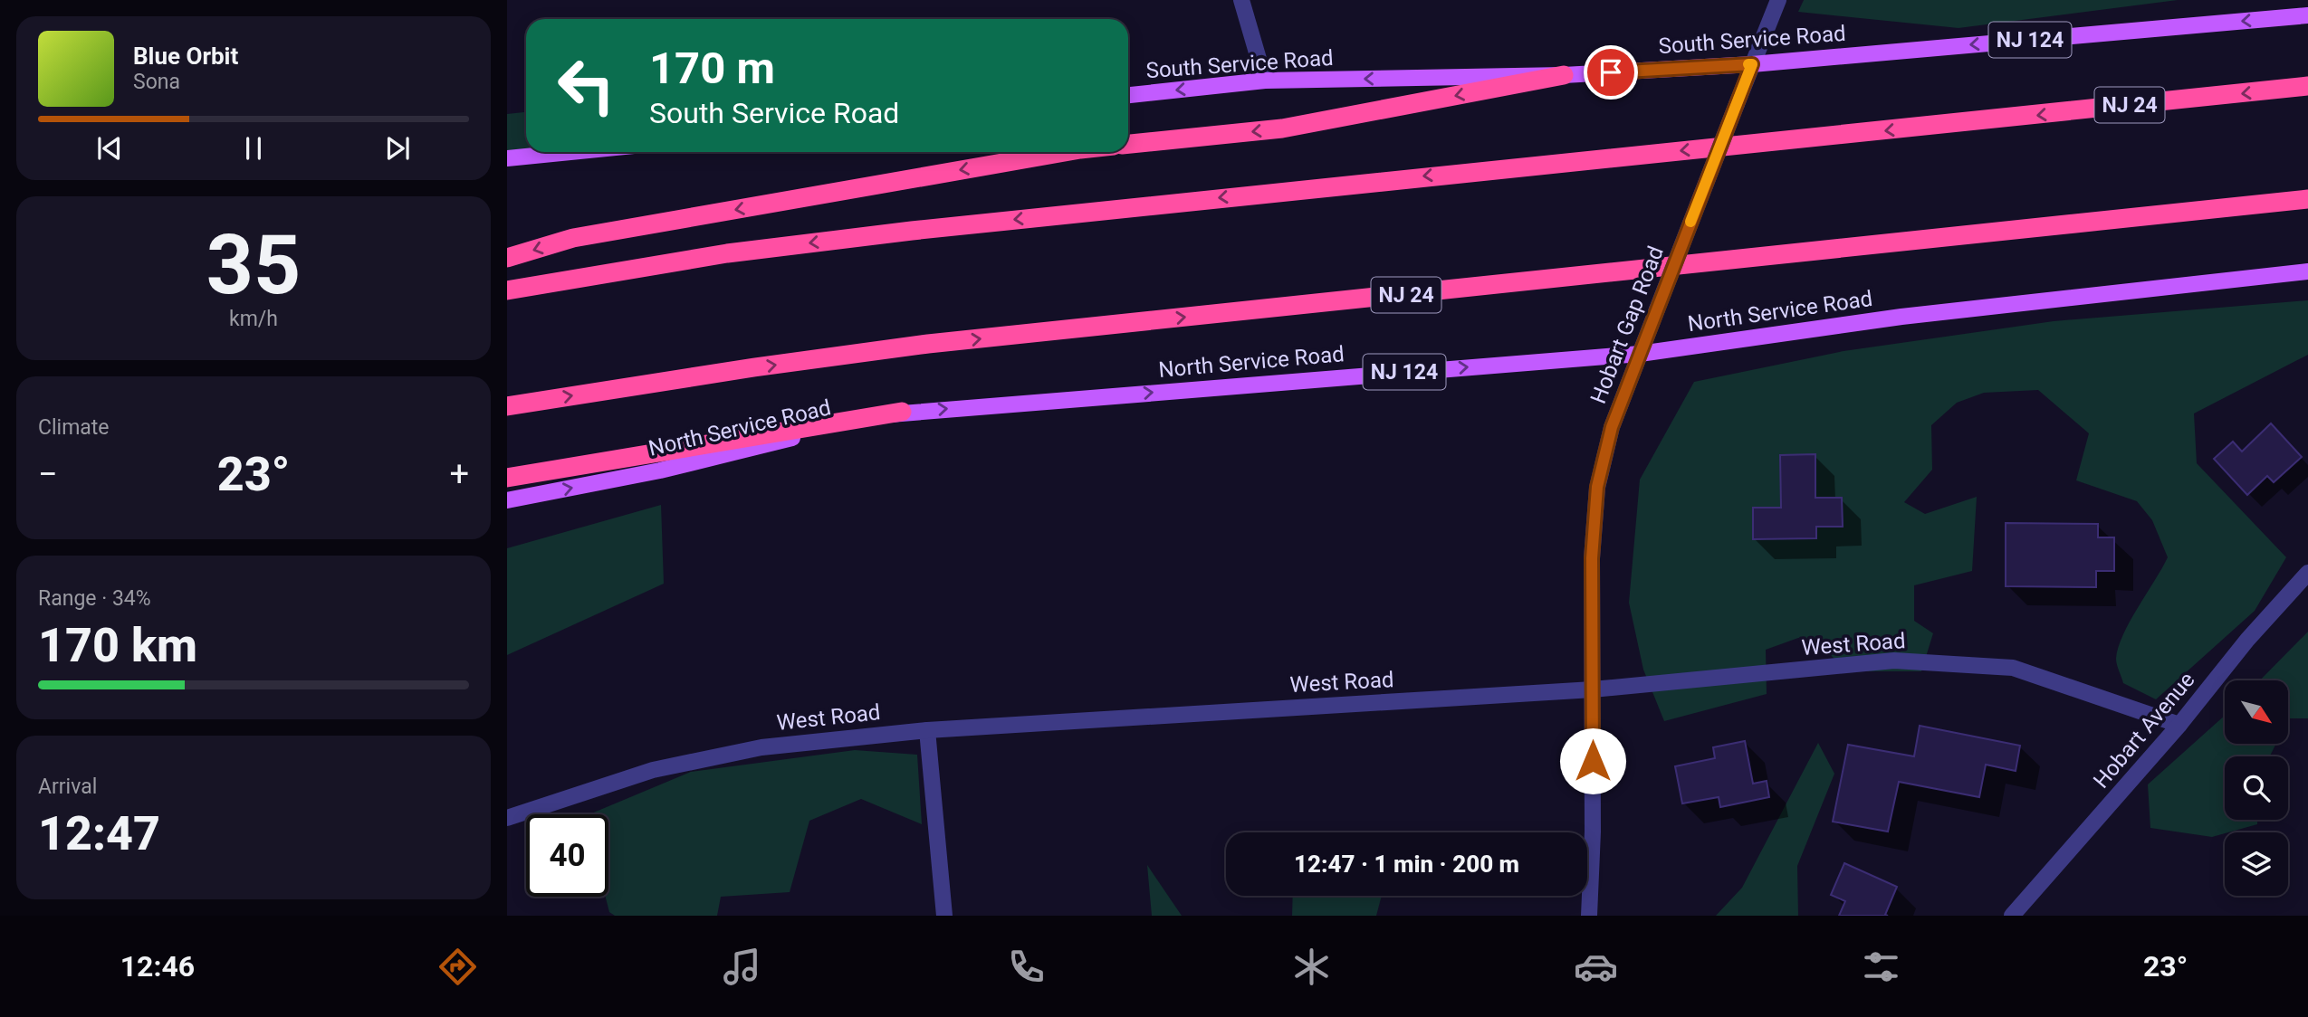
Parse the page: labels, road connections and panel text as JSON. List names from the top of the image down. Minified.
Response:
{"streets":{"highway":["NJ 24"],"main road":["South Service Road","NJ 124","North Service Road"],"street":["Hobart Gap Road","West Road","Hobart Avenue"]},"crossings":[["South Service Road","Hobart Gap Road"],["North Service Road","Hobart Gap Road"],["Hobart Gap Road","West Road"],["West Road","Hobart Avenue"]],"one_way":["South Service Road","North Service Road"],"north":"bottom right","page":{"turn":["170 m","South Service Road"],"song":["Blue Orbit","Sona"],"tile":[["35","km/h"],"Climate",["Range · 34%","170 km"],["Arrival","12:47"]],"heat":["−","23°","+"],"limit":"40","trip":"12:47 · 1 min · 200 m","tabs":["12:46","23°"]}}
